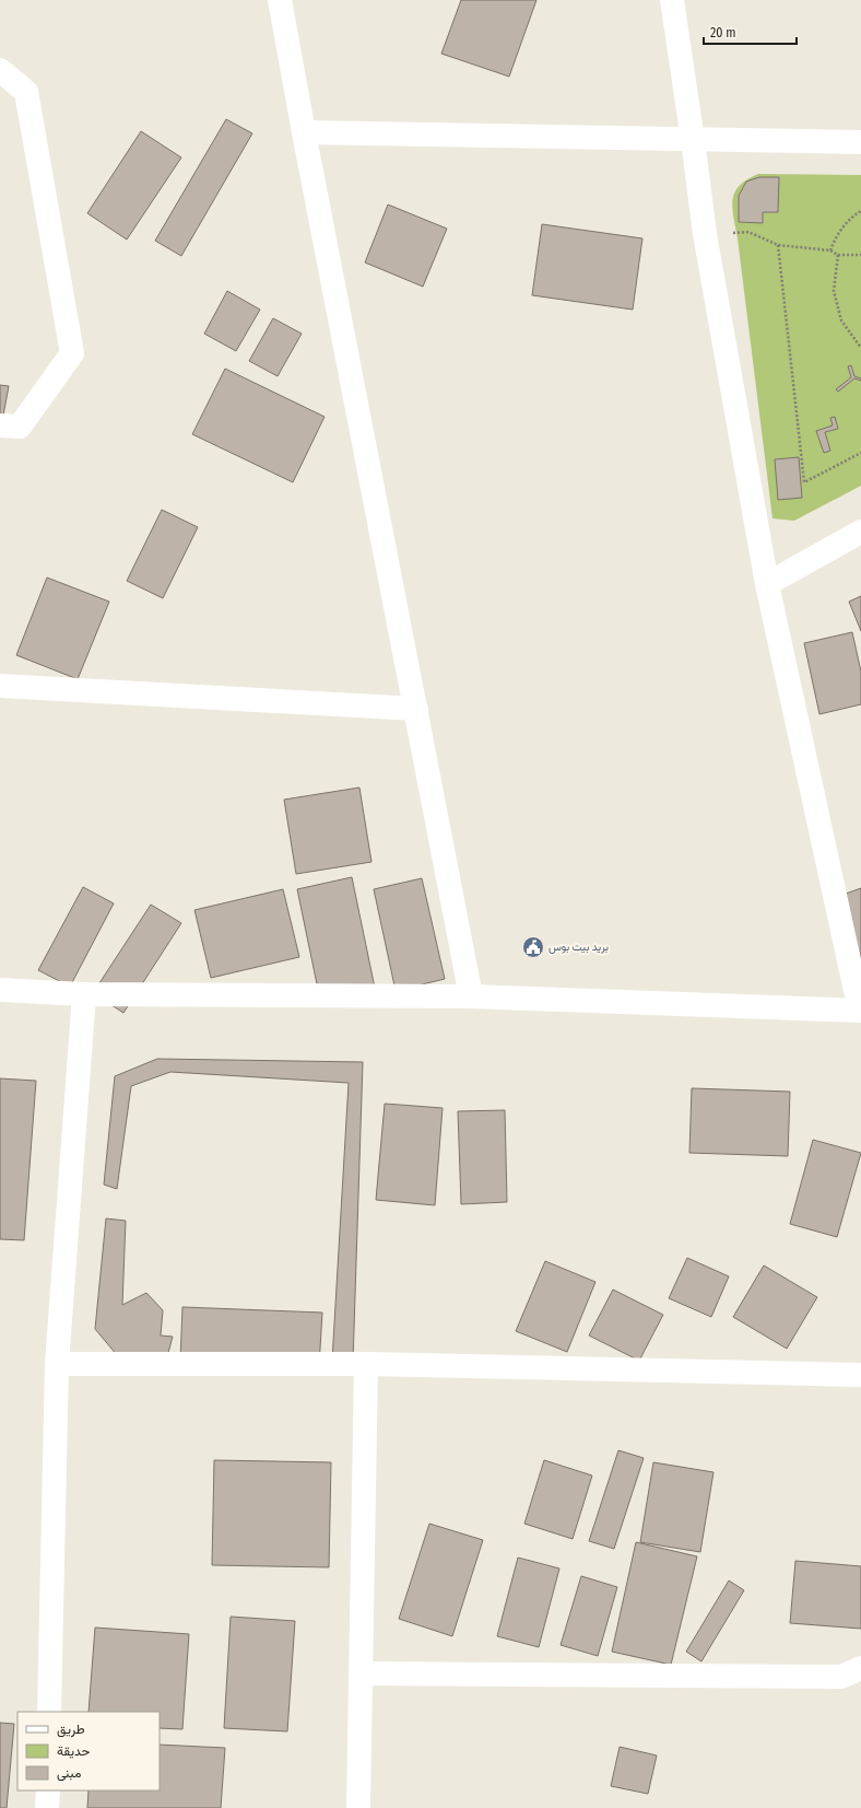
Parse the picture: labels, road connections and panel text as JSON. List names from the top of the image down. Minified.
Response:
{"places":{"public building":["بريد بيت بوس"]},"legend":["طريق","حديقة","مبنى"],"scale_bar":"20 m"}
